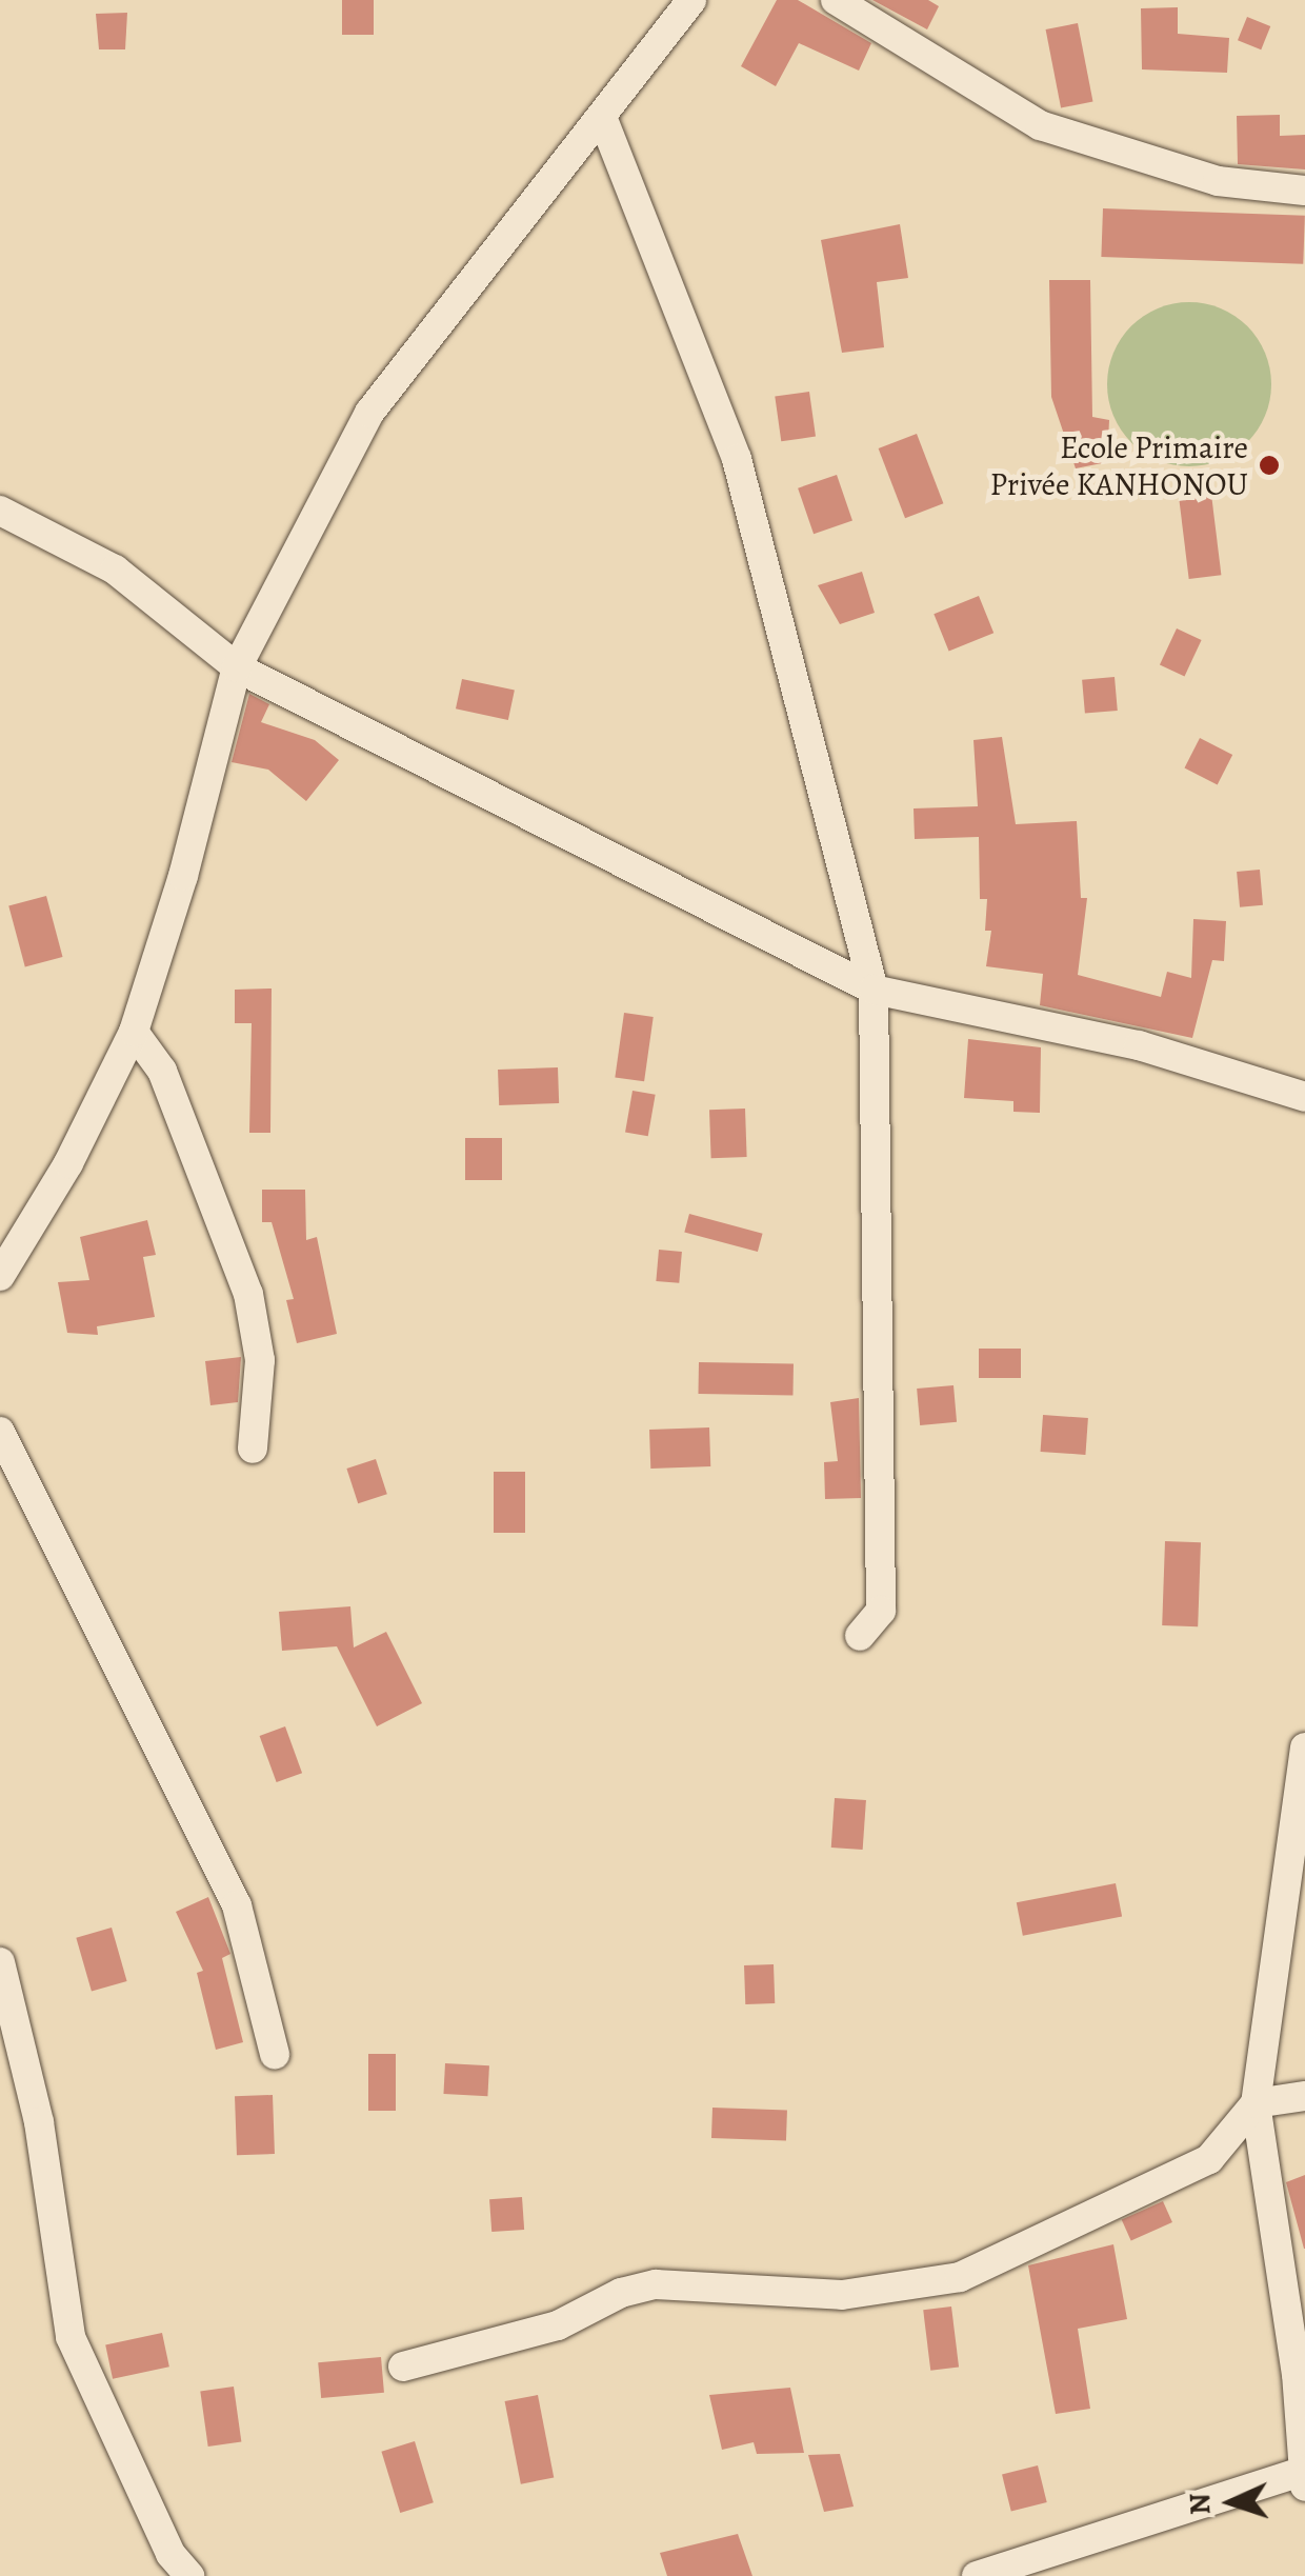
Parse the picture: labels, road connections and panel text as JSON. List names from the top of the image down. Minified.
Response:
{"places":["Ecole Primaire Privée KANHONOU"],"north":"left"}
